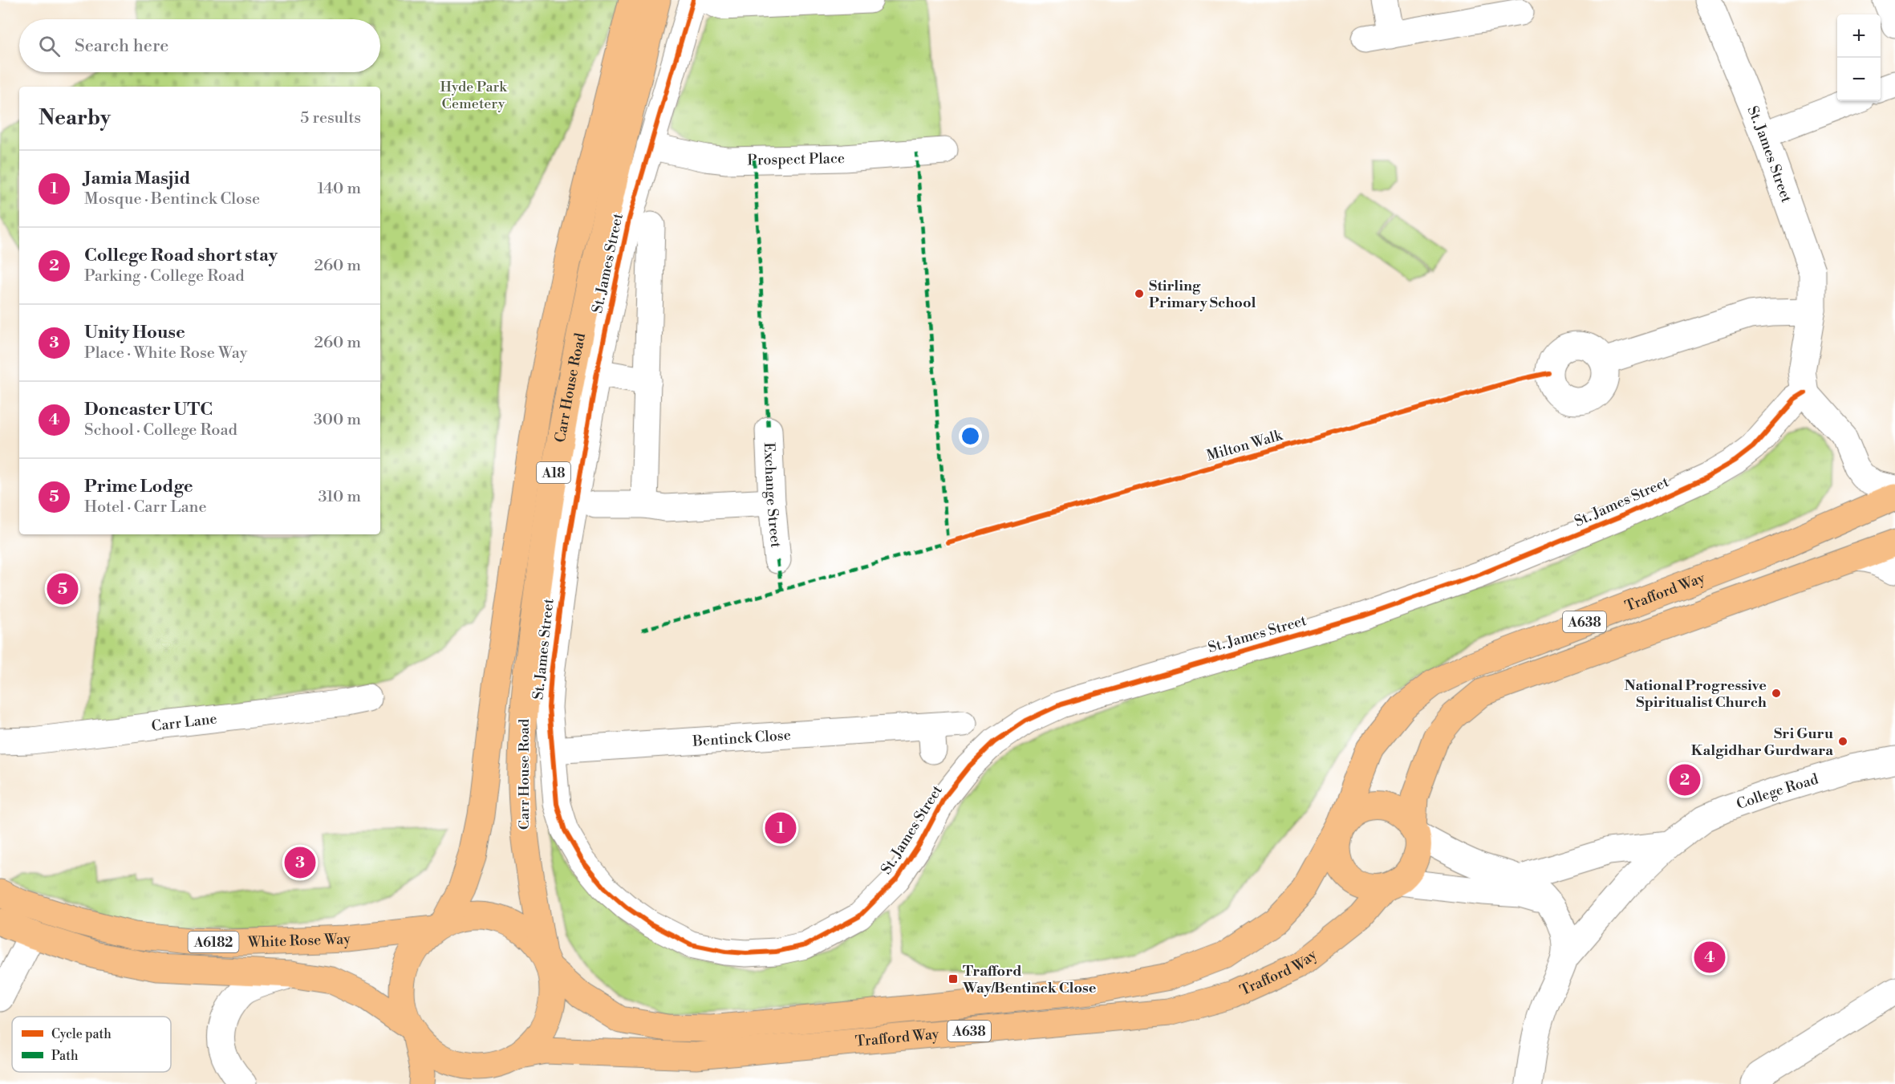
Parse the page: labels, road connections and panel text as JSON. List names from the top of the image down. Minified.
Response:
{"streets":{"highway":["Carr House Road","A18","Trafford Way","A638","White Rose Way","A6182"],"street":["St. James Street","Prospect Place","Exchange Street","Carr Lane","Bentinck Close","College Road"],"cycle path":["Milton Walk"]},"crossings":[["St. James Street","Prospect Place"],["St. James Street","Bentinck Close"],["Carr House Road","Trafford Way"],["Carr House Road","White Rose Way"],["Carr House Road","A6182"],["Trafford Way","College Road"],["Trafford Way","White Rose Way"],["Trafford Way","A6182"],["White Rose Way","A6182"]],"parks":["Hyde Park Cemetery"],"places":{"other":["Stirling Primary School","National Progressive Spiritualist Church","Sri Guru Kalgidhar Gurdwara"],"transit":["Trafford Way/Bentinck Close"]},"legend":["Cycle path","Path"],"page":{"map_buttons":["+","−"],"search":"Search here","heading":["Nearby","5 results"],"list":[{"mark":"1","name":"Jamia Masjid","note":"Mosque · Bentinck Close","value":"140 m"},{"mark":"2","name":"College Road short stay","note":"Parking · College Road","value":"260 m"},{"mark":"3","name":"Unity House","note":"Place · White Rose Way","value":"260 m"},{"mark":"4","name":"Doncaster UTC","note":"School · College Road","value":"300 m"},{"mark":"5","name":"Prime Lodge","note":"Hotel · Carr Lane","value":"310 m"}],"pins":["5","2","1","3","4"]}}
